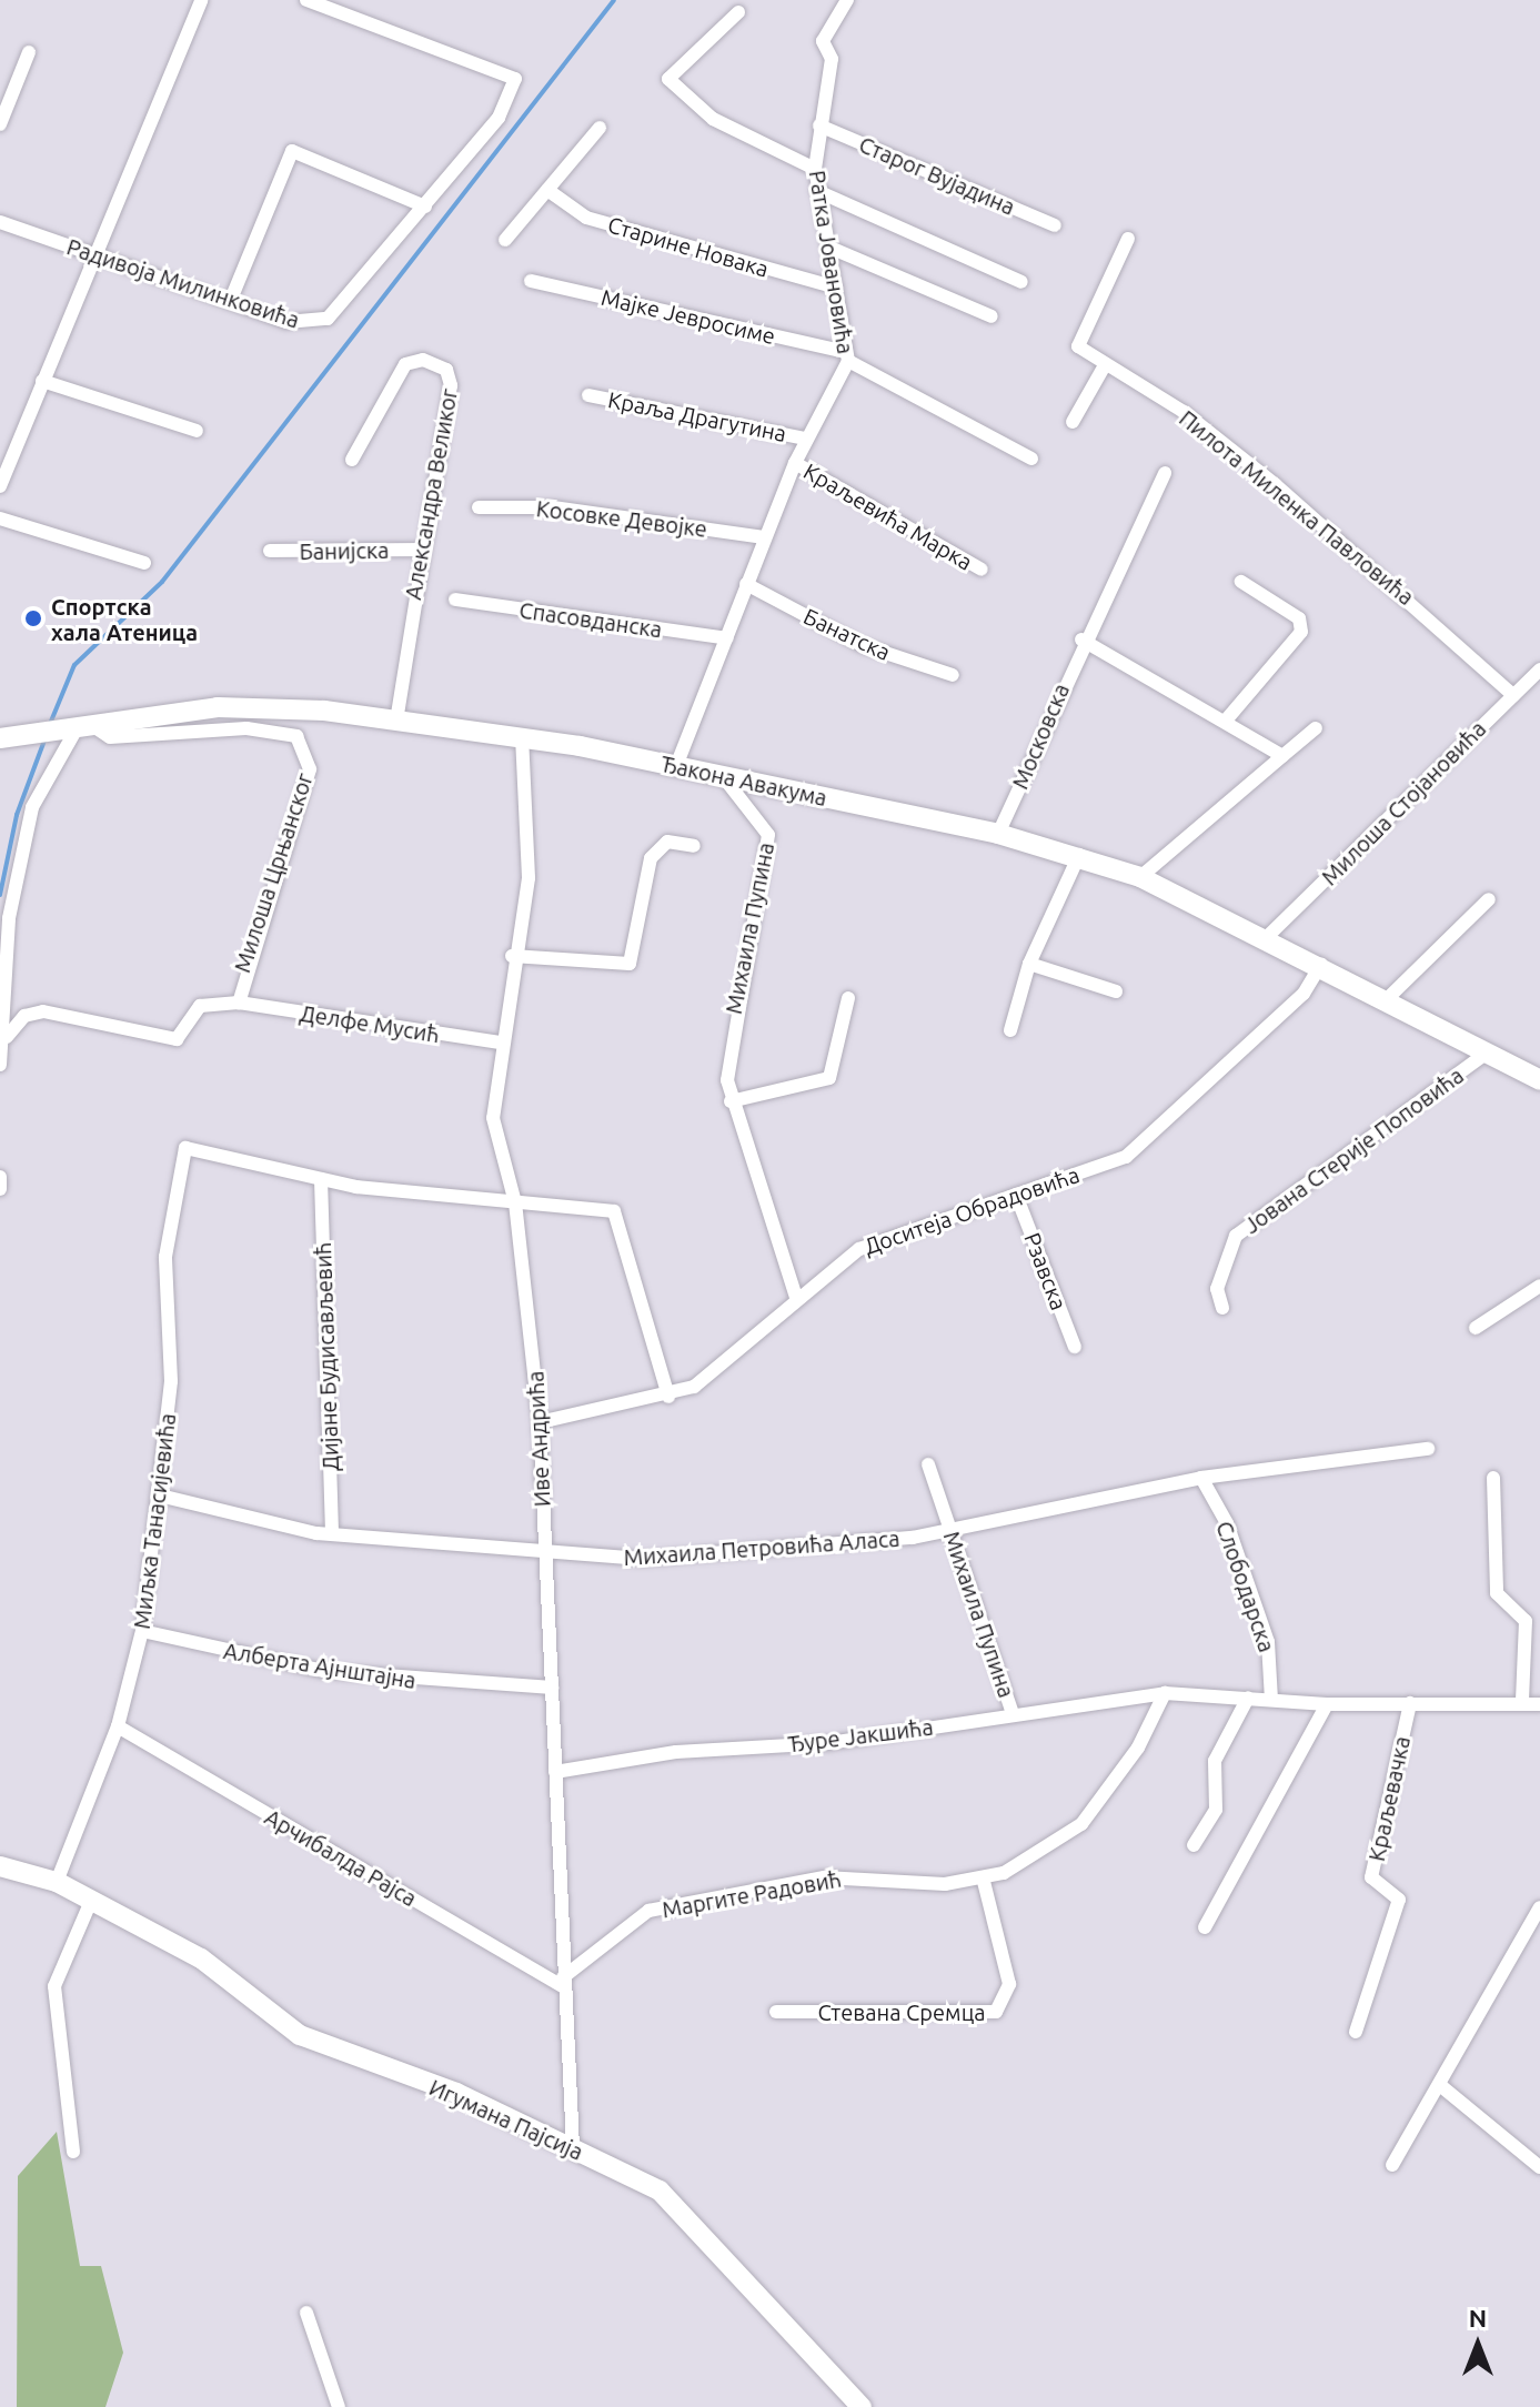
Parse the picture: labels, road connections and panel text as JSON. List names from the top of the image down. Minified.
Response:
{"streets":{"main road":["Ђакона Авакума","Игумана Пајсија"],"street":["Старог Вујадина","Старине Новака","Ратка Јовановића","Радивоја Милинковића","Мајке Јевросиме","Краља Драгутина","Александра Великог","Пилота Миленка Павловића","Краљевића Марка","Косовке Девојке","Банијска","Спасовданска","Банатска","Московска","Милоша Стојановића","Милоша Црњанског","Михаила Пупина","Делфе Мусић","Јована Стерије Поповића","Доситеја Обрадовића","Рзавска","Дијане Будисављевић","Иве Андрића","Миљка Танасијевића","Михаила Петровића Аласа","Слободарска","Алберта Ајнштајна","Ђуре Јакшића","Краљевачка","Арчибалда Рајса","Маргите Радовић","Стевана Сремца"]},"crossings":[["Старог Вујадина","Ратка Јовановића"],["Старине Новака","Ратка Јовановића"],["Ратка Јовановића","Мајке Јевросиме"],["Ратка Јовановића","Краља Драгутина"],["Ратка Јовановића","Краљевића Марка"],["Ратка Јовановића","Косовке Девојке"],["Ратка Јовановића","Спасовданска"],["Ратка Јовановића","Банатска"],["Ратка Јовановића","Ђакона Авакума"],["Александра Великог","Банијска"],["Александра Великог","Ђакона Авакума"],["Пилота Миленка Павловића","Милоша Стојановића"],["Московска","Ђакона Авакума"],["Ђакона Авакума","Милоша Стојановића"],["Ђакона Авакума","Милоша Црњанског"],["Ђакона Авакума","Михаила Пупина"],["Ђакона Авакума","Јована Стерије Поповића"],["Ђакона Авакума","Доситеја Обрадовића"],["Ђакона Авакума","Иве Андрића"],["Милоша Црњанског","Делфе Мусић"],["Михаила Пупина","Доситеја Обрадовића"],["Михаила Пупина","Михаила Петровића Аласа"],["Михаила Пупина","Ђуре Јакшића"],["Делфе Мусић","Иве Андрића"],["Доситеја Обрадовића","Рзавска"],["Доситеја Обрадовића","Иве Андрића"],["Дијане Будисављевић","Миљка Танасијевића"],["Дијане Будисављевић","Михаила Петровића Аласа"],["Иве Андрића","Михаила Петровића Аласа"],["Иве Андрића","Алберта Ајнштајна"],["Иве Андрића","Ђуре Јакшића"],["Иве Андрића","Арчибалда Рајса"],["Иве Андрића","Маргите Радовић"],["Иве Андрића","Игумана Пајсија"],["Миљка Танасијевића","Михаила Петровића Аласа"],["Миљка Танасијевића","Алберта Ајнштајна"],["Миљка Танасијевића","Арчибалда Рајса"],["Миљка Танасијевића","Игумана Пајсија"],["Михаила Петровића Аласа","Слободарска"],["Арчибалда Рајса","Маргите Радовић"],["Маргите Радовић","Стевана Сремца"]],"places":["Спортска хала Атеница"],"north":"top"}
